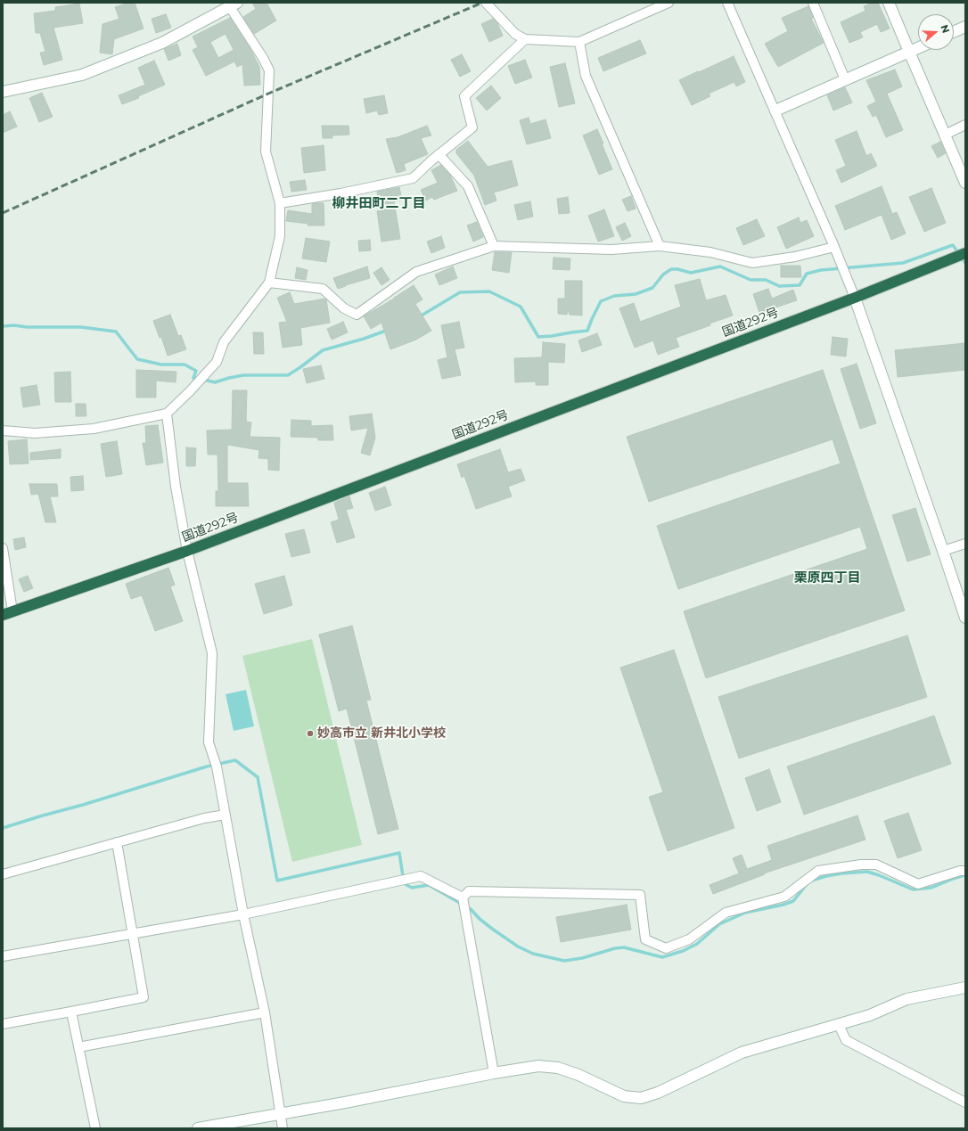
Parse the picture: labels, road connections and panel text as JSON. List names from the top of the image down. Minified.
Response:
{"streets":{"highway":["国道292号"]},"districts":["柳井田町二丁目","栗原四丁目"],"places":["妙高市立 新井北小学校"],"north":"right"}
